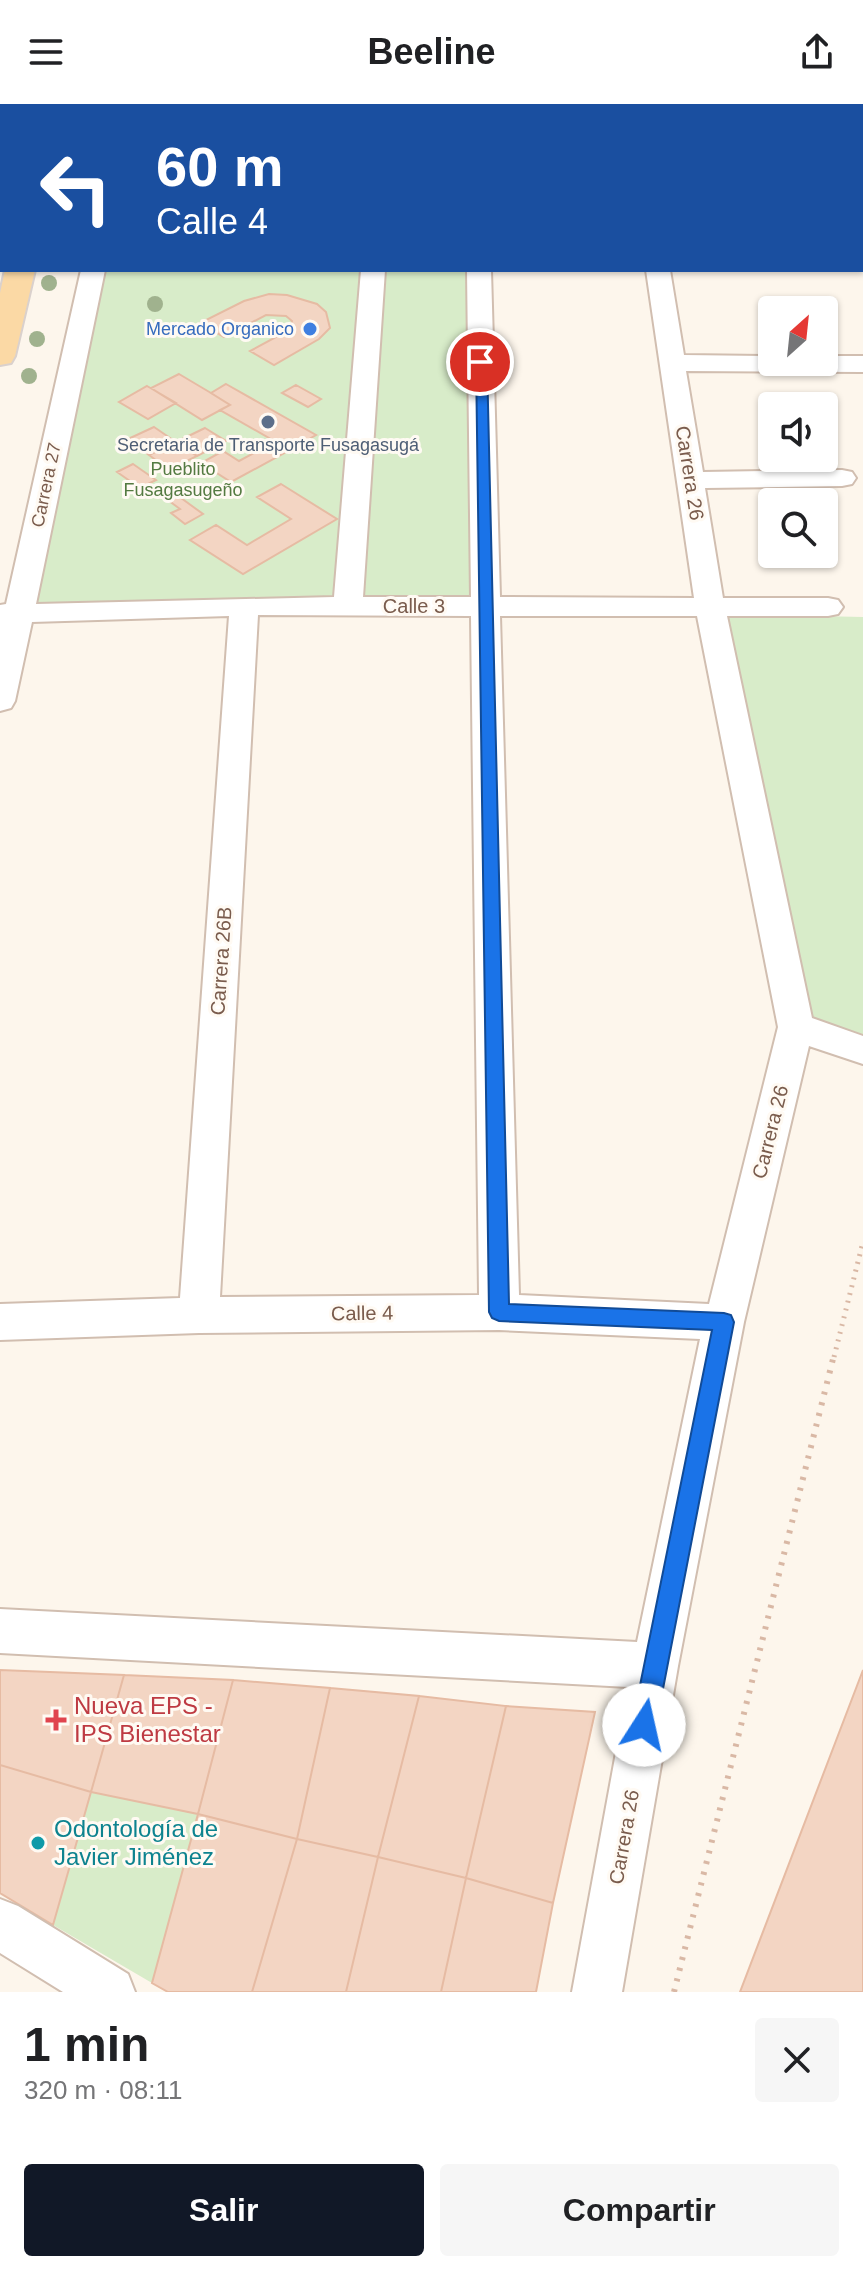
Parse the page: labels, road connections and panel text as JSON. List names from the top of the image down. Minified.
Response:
{"streets":{"street":["Carrera 26","Carrera 27","Calle 3","Carrera 26B","Calle 4"]},"crossings":[["Carrera 26","Calle 3"],["Carrera 26","Calle 4"],["Carrera 27","Calle 3"],["Calle 3","Carrera 26B"],["Carrera 26B","Calle 4"]],"parks":["Pueblito Fusagasugeño"],"places":{"other":["Mercado Organico","Secretaria de Transporte Fusagasugá","Odontología de Javier Jiménez"],"health":["Nueva EPS - IPS Bienestar"]},"north":"top right","page":{"header":"Beeline","turn":["60 m","Calle 4"],"heading":["1 min","320 m · 08:11"],"buttons":["Salir","Compartir"]}}
